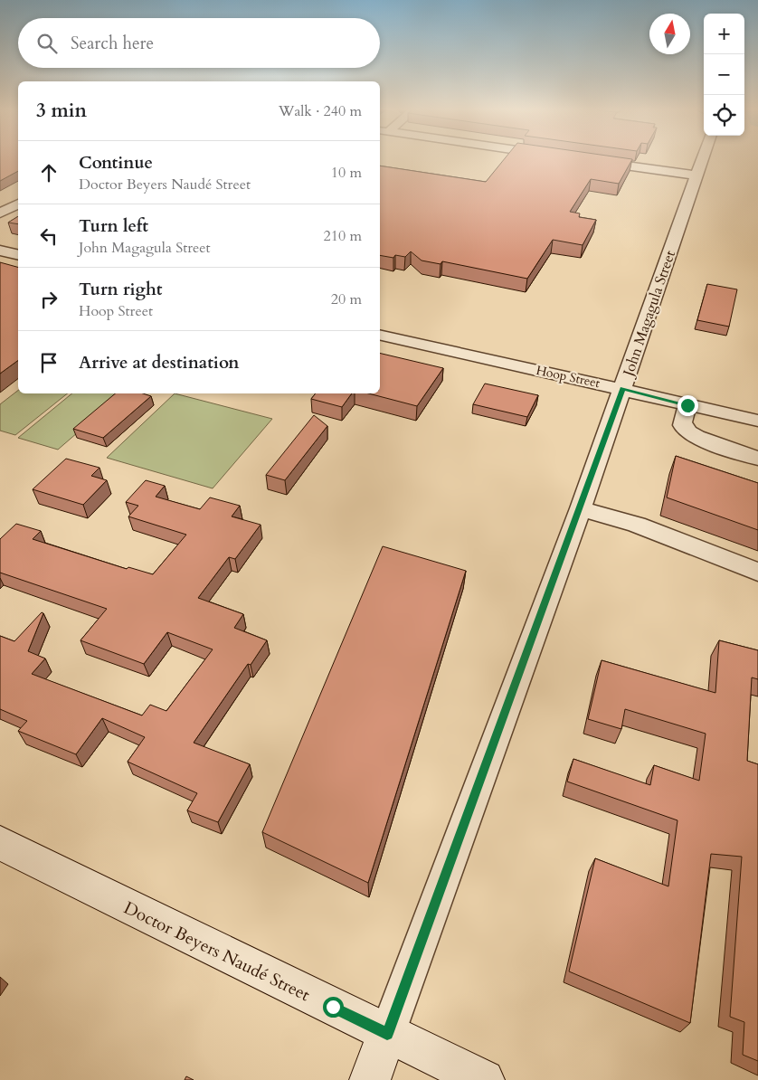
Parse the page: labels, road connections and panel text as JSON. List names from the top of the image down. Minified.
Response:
{"streets":{"street":["John Magagula Street","Hoop Street","Doctor Beyers Naudé Street"]},"crossings":[["John Magagula Street","Hoop Street"],["John Magagula Street","Doctor Beyers Naudé Street"]],"north":"top","page":{"map_buttons":["+","−"],"search":"Search here","heading":["3 min","Walk · 240 m"],"list":[["Continue","Doctor Beyers Naudé Street","10 m"],["Turn left","John Magagula Street","210 m"],["Turn right","Hoop Street","20 m"],"Arrive at destination"]}}
